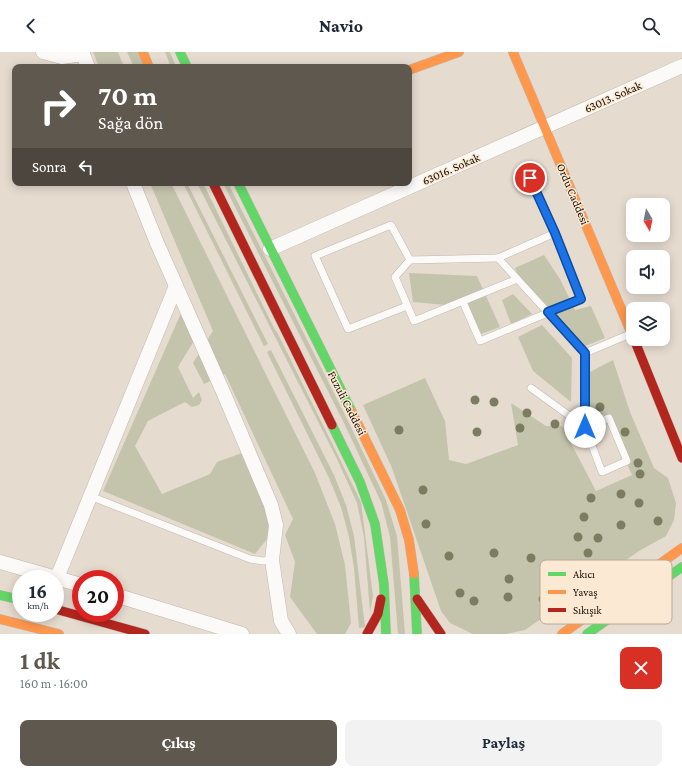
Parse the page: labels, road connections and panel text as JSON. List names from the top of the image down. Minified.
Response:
{"streets":{"main road":["Ordu Caddesi","Fuzuli Caddesi"],"street":["63013. Sokak","63016. Sokak"]},"crossings":[["63013. Sokak","63016. Sokak"],["63013. Sokak","Ordu Caddesi"],["63016. Sokak","Ordu Caddesi"],["63016. Sokak","Fuzuli Caddesi"]],"legend":["Akıcı","Yavaş","Sıkışık"],"north":"bottom","page":{"header":"Navio","turn":["70 m","Sağa dön"],"then":"Sonra","speed":"16 km/h","limit":"20","heading":["1 dk","160 m · 16:00"],"buttons":["Çıkış","Paylaş"]}}
